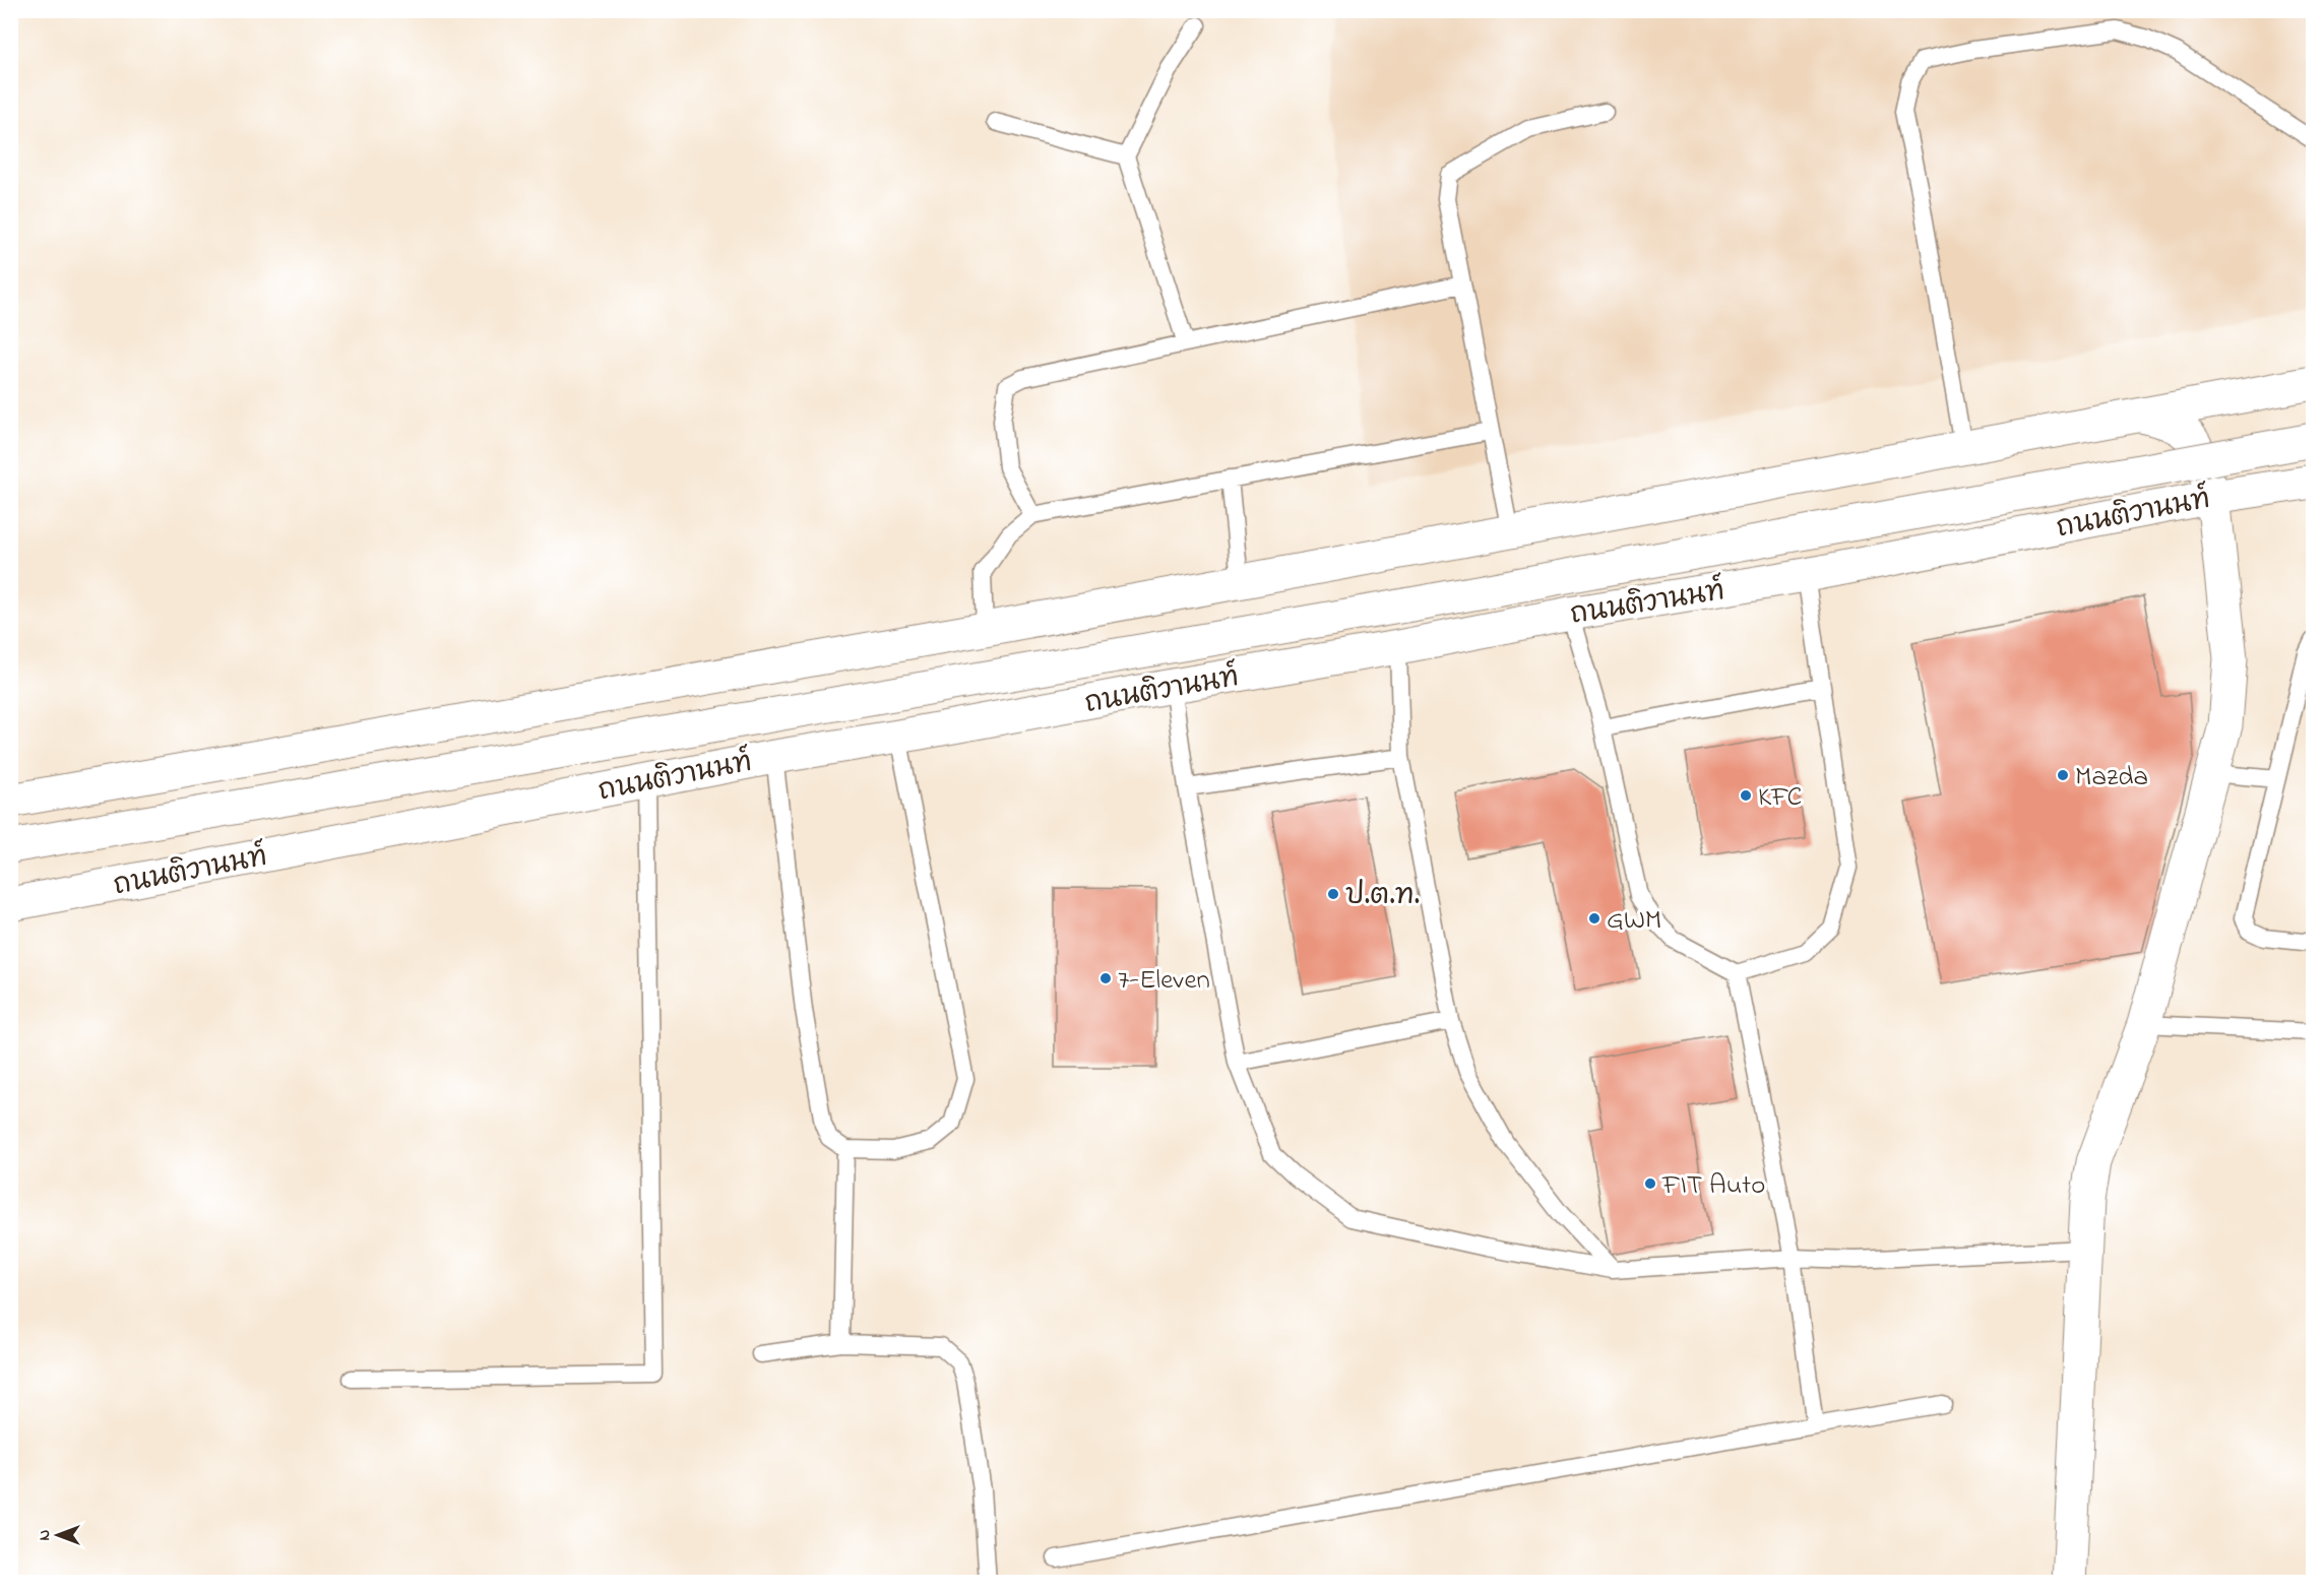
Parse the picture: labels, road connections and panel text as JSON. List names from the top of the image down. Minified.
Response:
{"streets":{"main road":["ถนนติวานนท์"]},"places":["Mazda","KFC","ป.ต.ท.","GWM","7-Eleven","FIT Auto"],"north":"left"}
